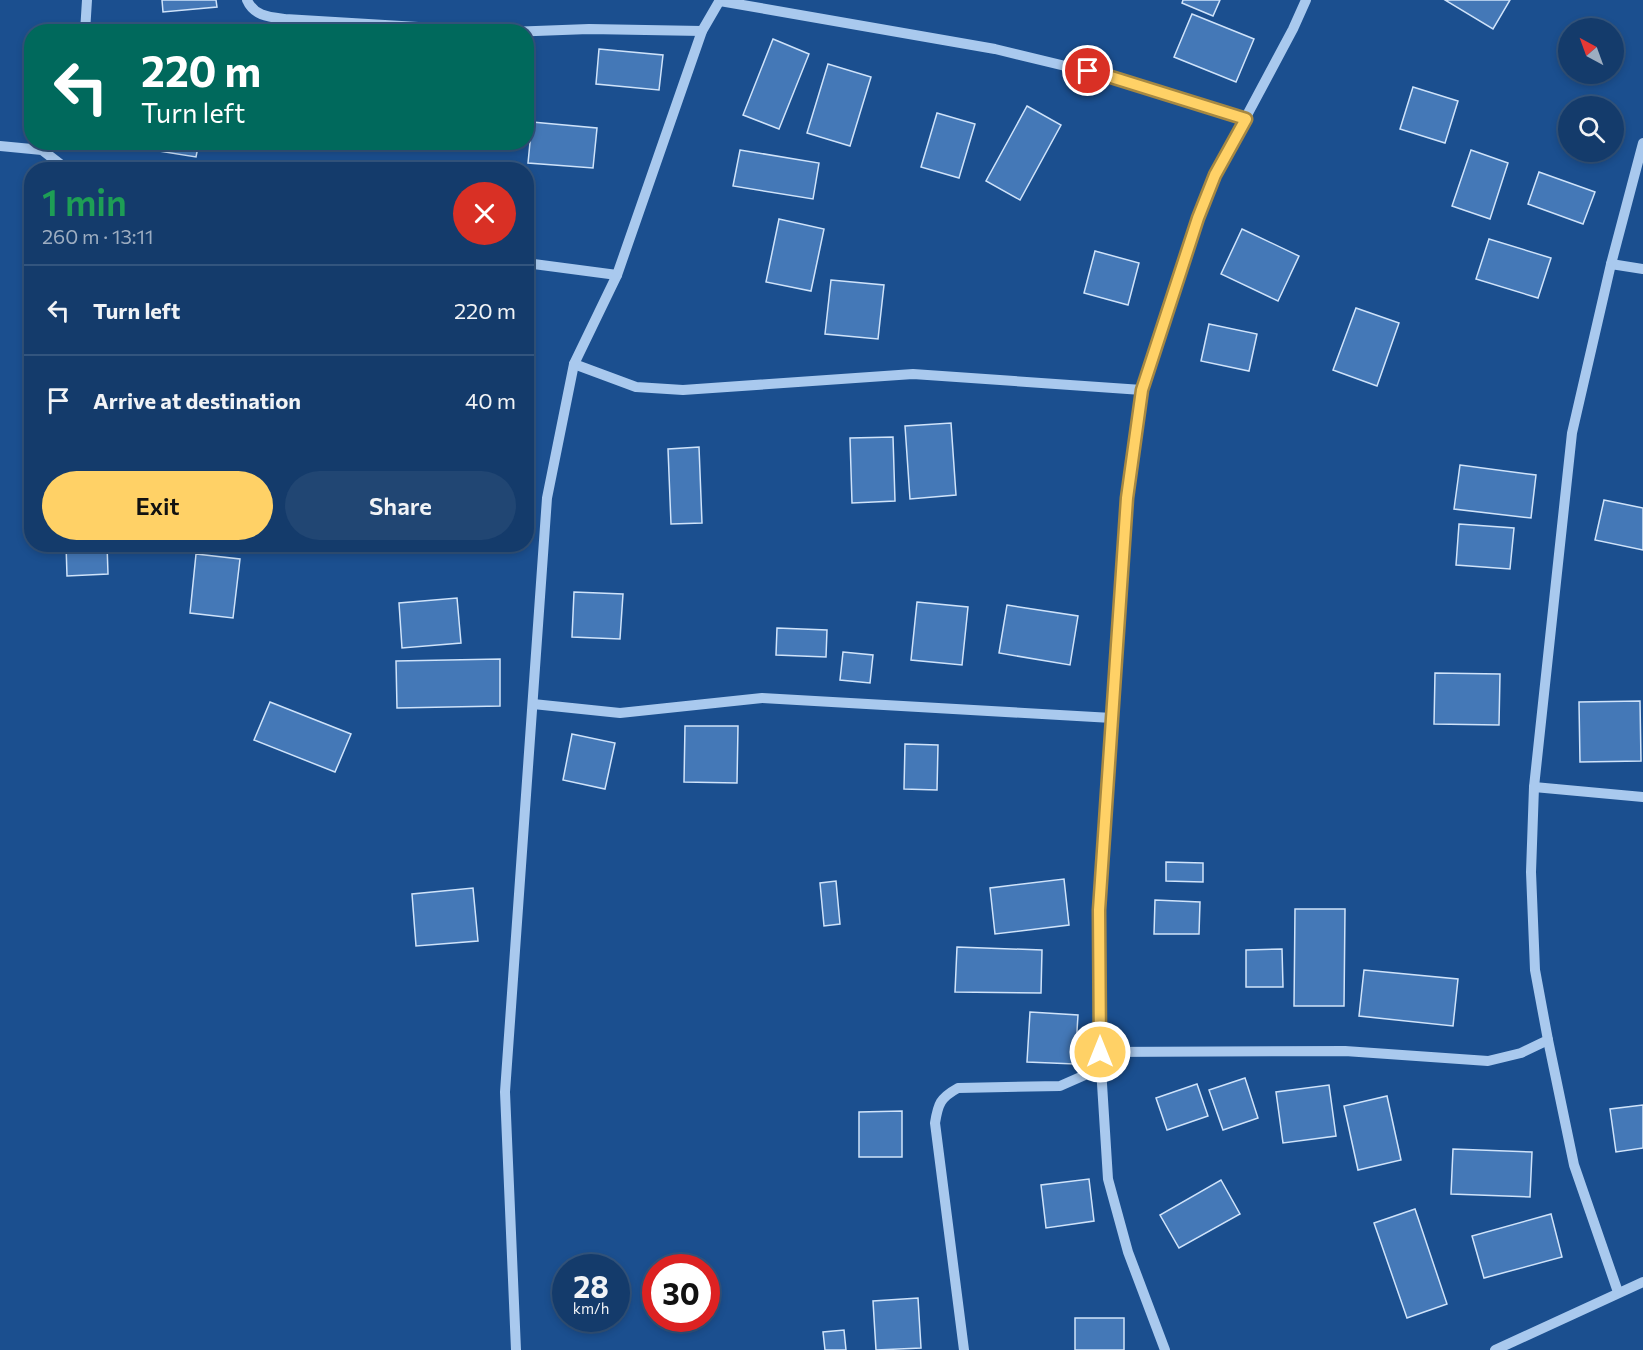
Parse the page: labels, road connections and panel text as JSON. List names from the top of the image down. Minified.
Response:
{"north":"top left","page":{"turn":["220 m","Turn left"],"heading":["1 min","260 m · 13:11"],"list":[{"name":"Turn left","value":"220 m"},{"name":"Arrive at destination","value":"40 m"}],"buttons":["Exit","Share"],"speed":"28 km/h","limit":"30"}}
